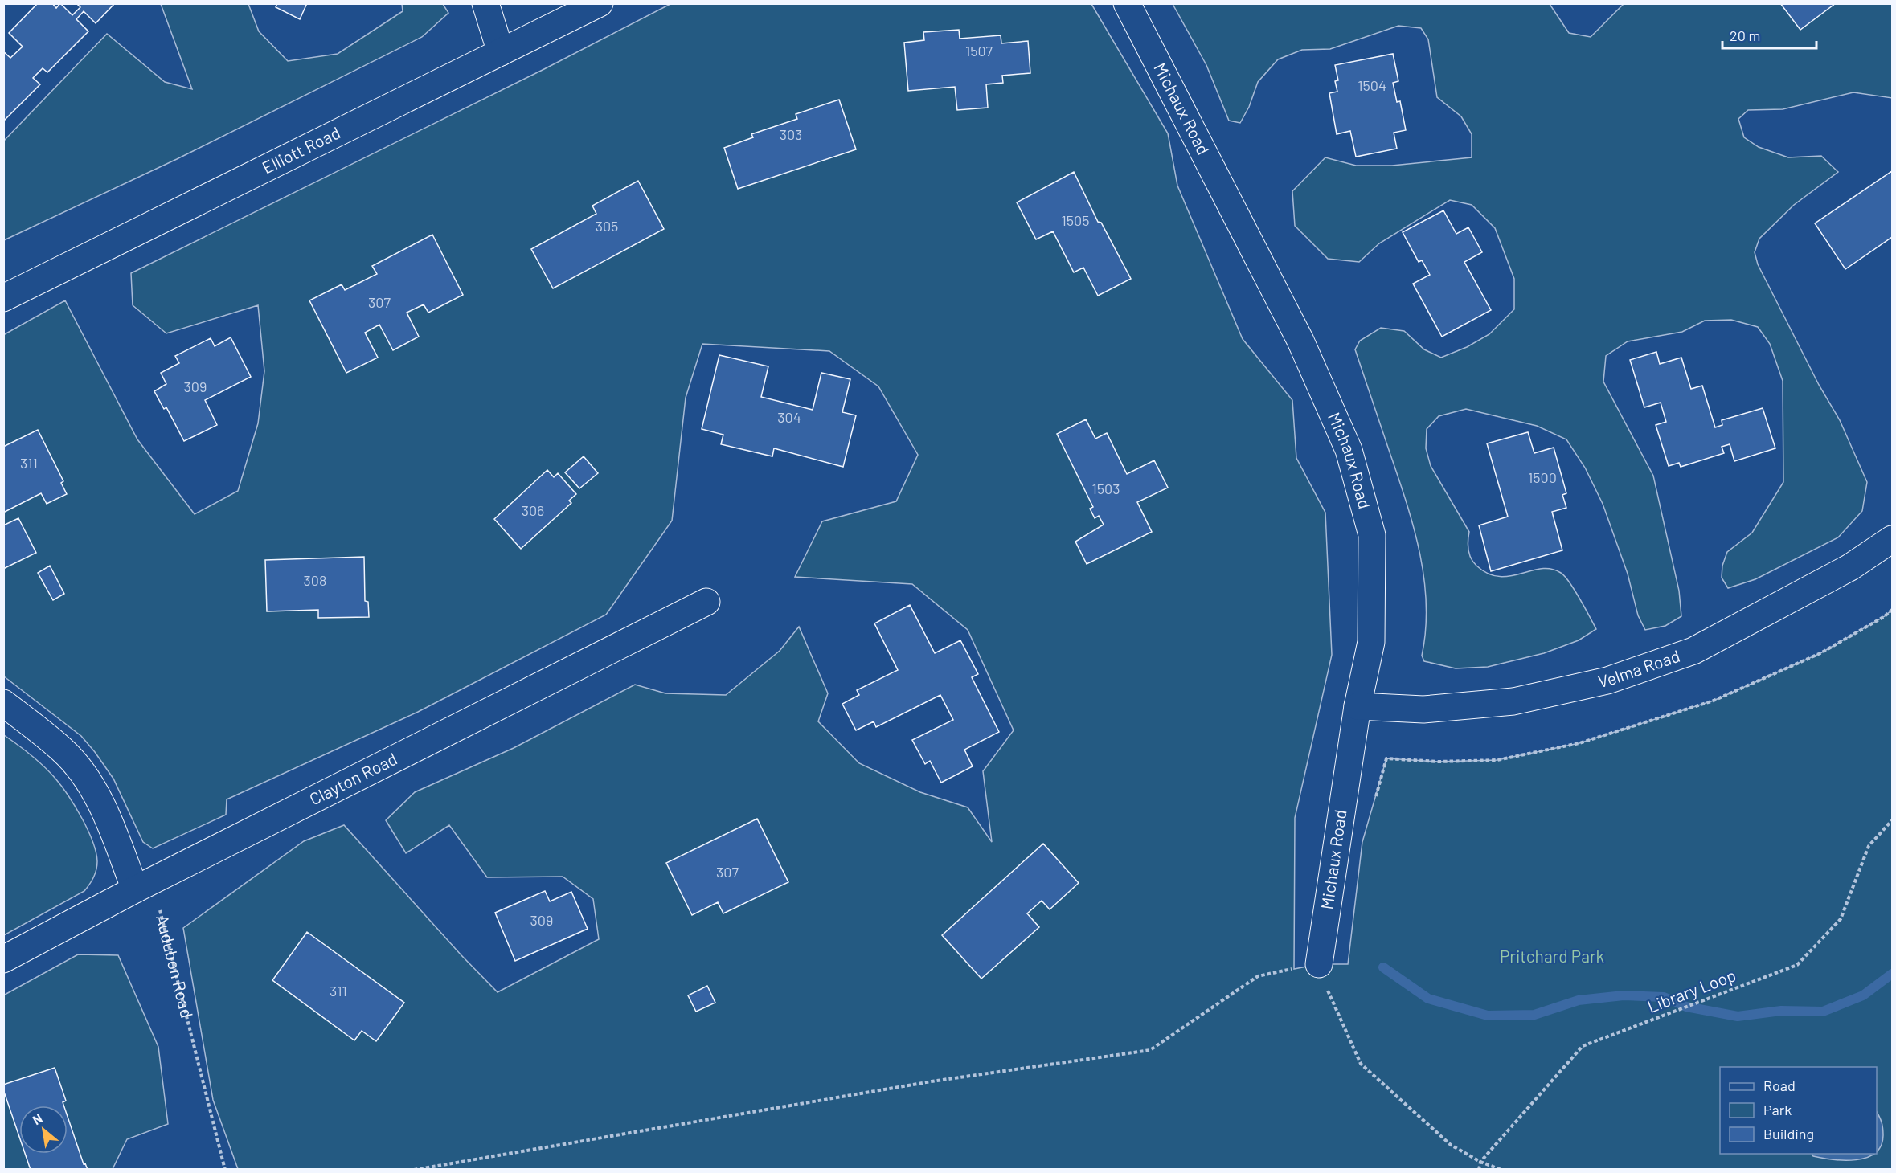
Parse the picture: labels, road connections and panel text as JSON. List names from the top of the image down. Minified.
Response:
{"streets":{"street":["Michaux Road","Elliott Road","Velma Road","Clayton Road"],"path":["Audubon Road","Library Loop"]},"crossings":[["Michaux Road","Velma Road"],["Clayton Road","Audubon Road"]],"parks":["Pritchard Park"],"house_numbers":["1507","1504","303","1505","305","307","309","304","311","1500","1503","306","308","307","309","311"],"legend":["Road","Park","Building"],"scale_bar":"20 m","north":"top left"}
